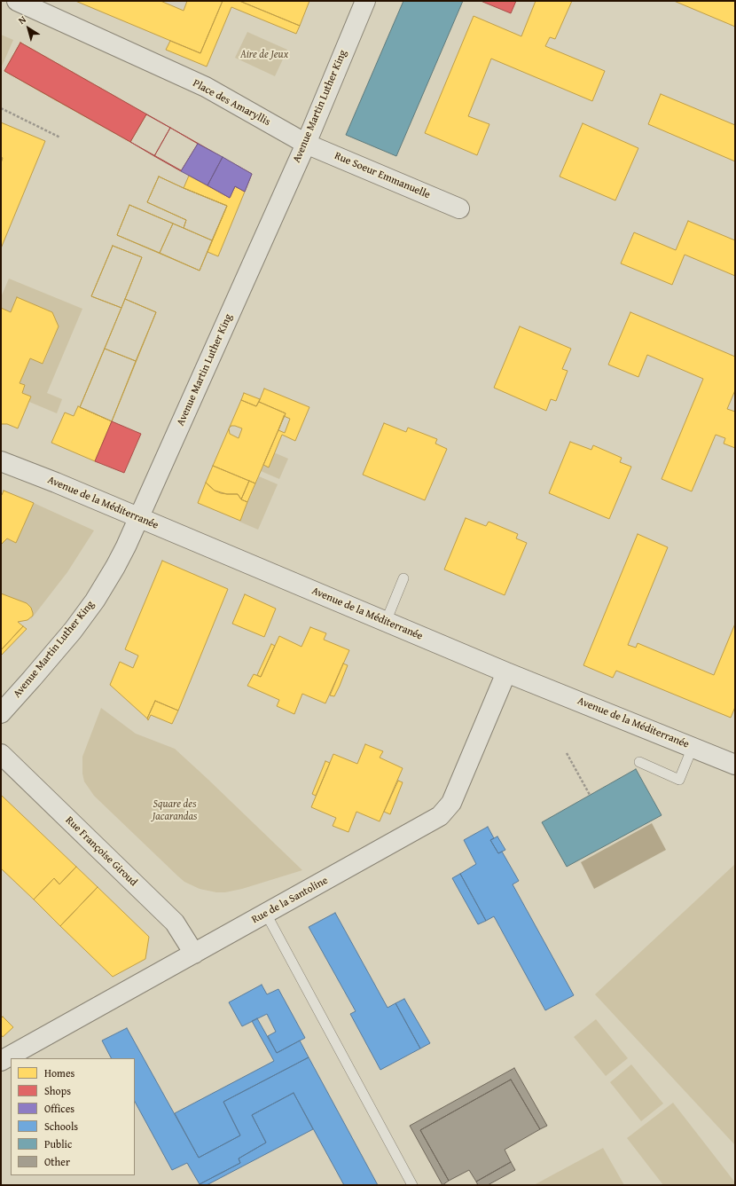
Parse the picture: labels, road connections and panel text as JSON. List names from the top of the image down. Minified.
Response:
{"streets":{"street":["Place des Amaryllis","Avenue Martin Luther King","Rue Soeur Emmanuelle","Avenue de la Méditerranée","Rue Françoise Giroud","Rue de la Santoline"]},"crossings":[["Place des Amaryllis","Avenue Martin Luther King"],["Place des Amaryllis","Rue Soeur Emmanuelle"],["Avenue Martin Luther King","Rue Soeur Emmanuelle"],["Avenue Martin Luther King","Avenue de la Méditerranée"],["Avenue de la Méditerranée","Rue de la Santoline"],["Rue Françoise Giroud","Rue de la Santoline"]],"parks":["Aire de Jeux","Square des Jacarandas"],"legend":["Homes","Shops","Offices","Schools","Public","Other"],"north":"top left"}
